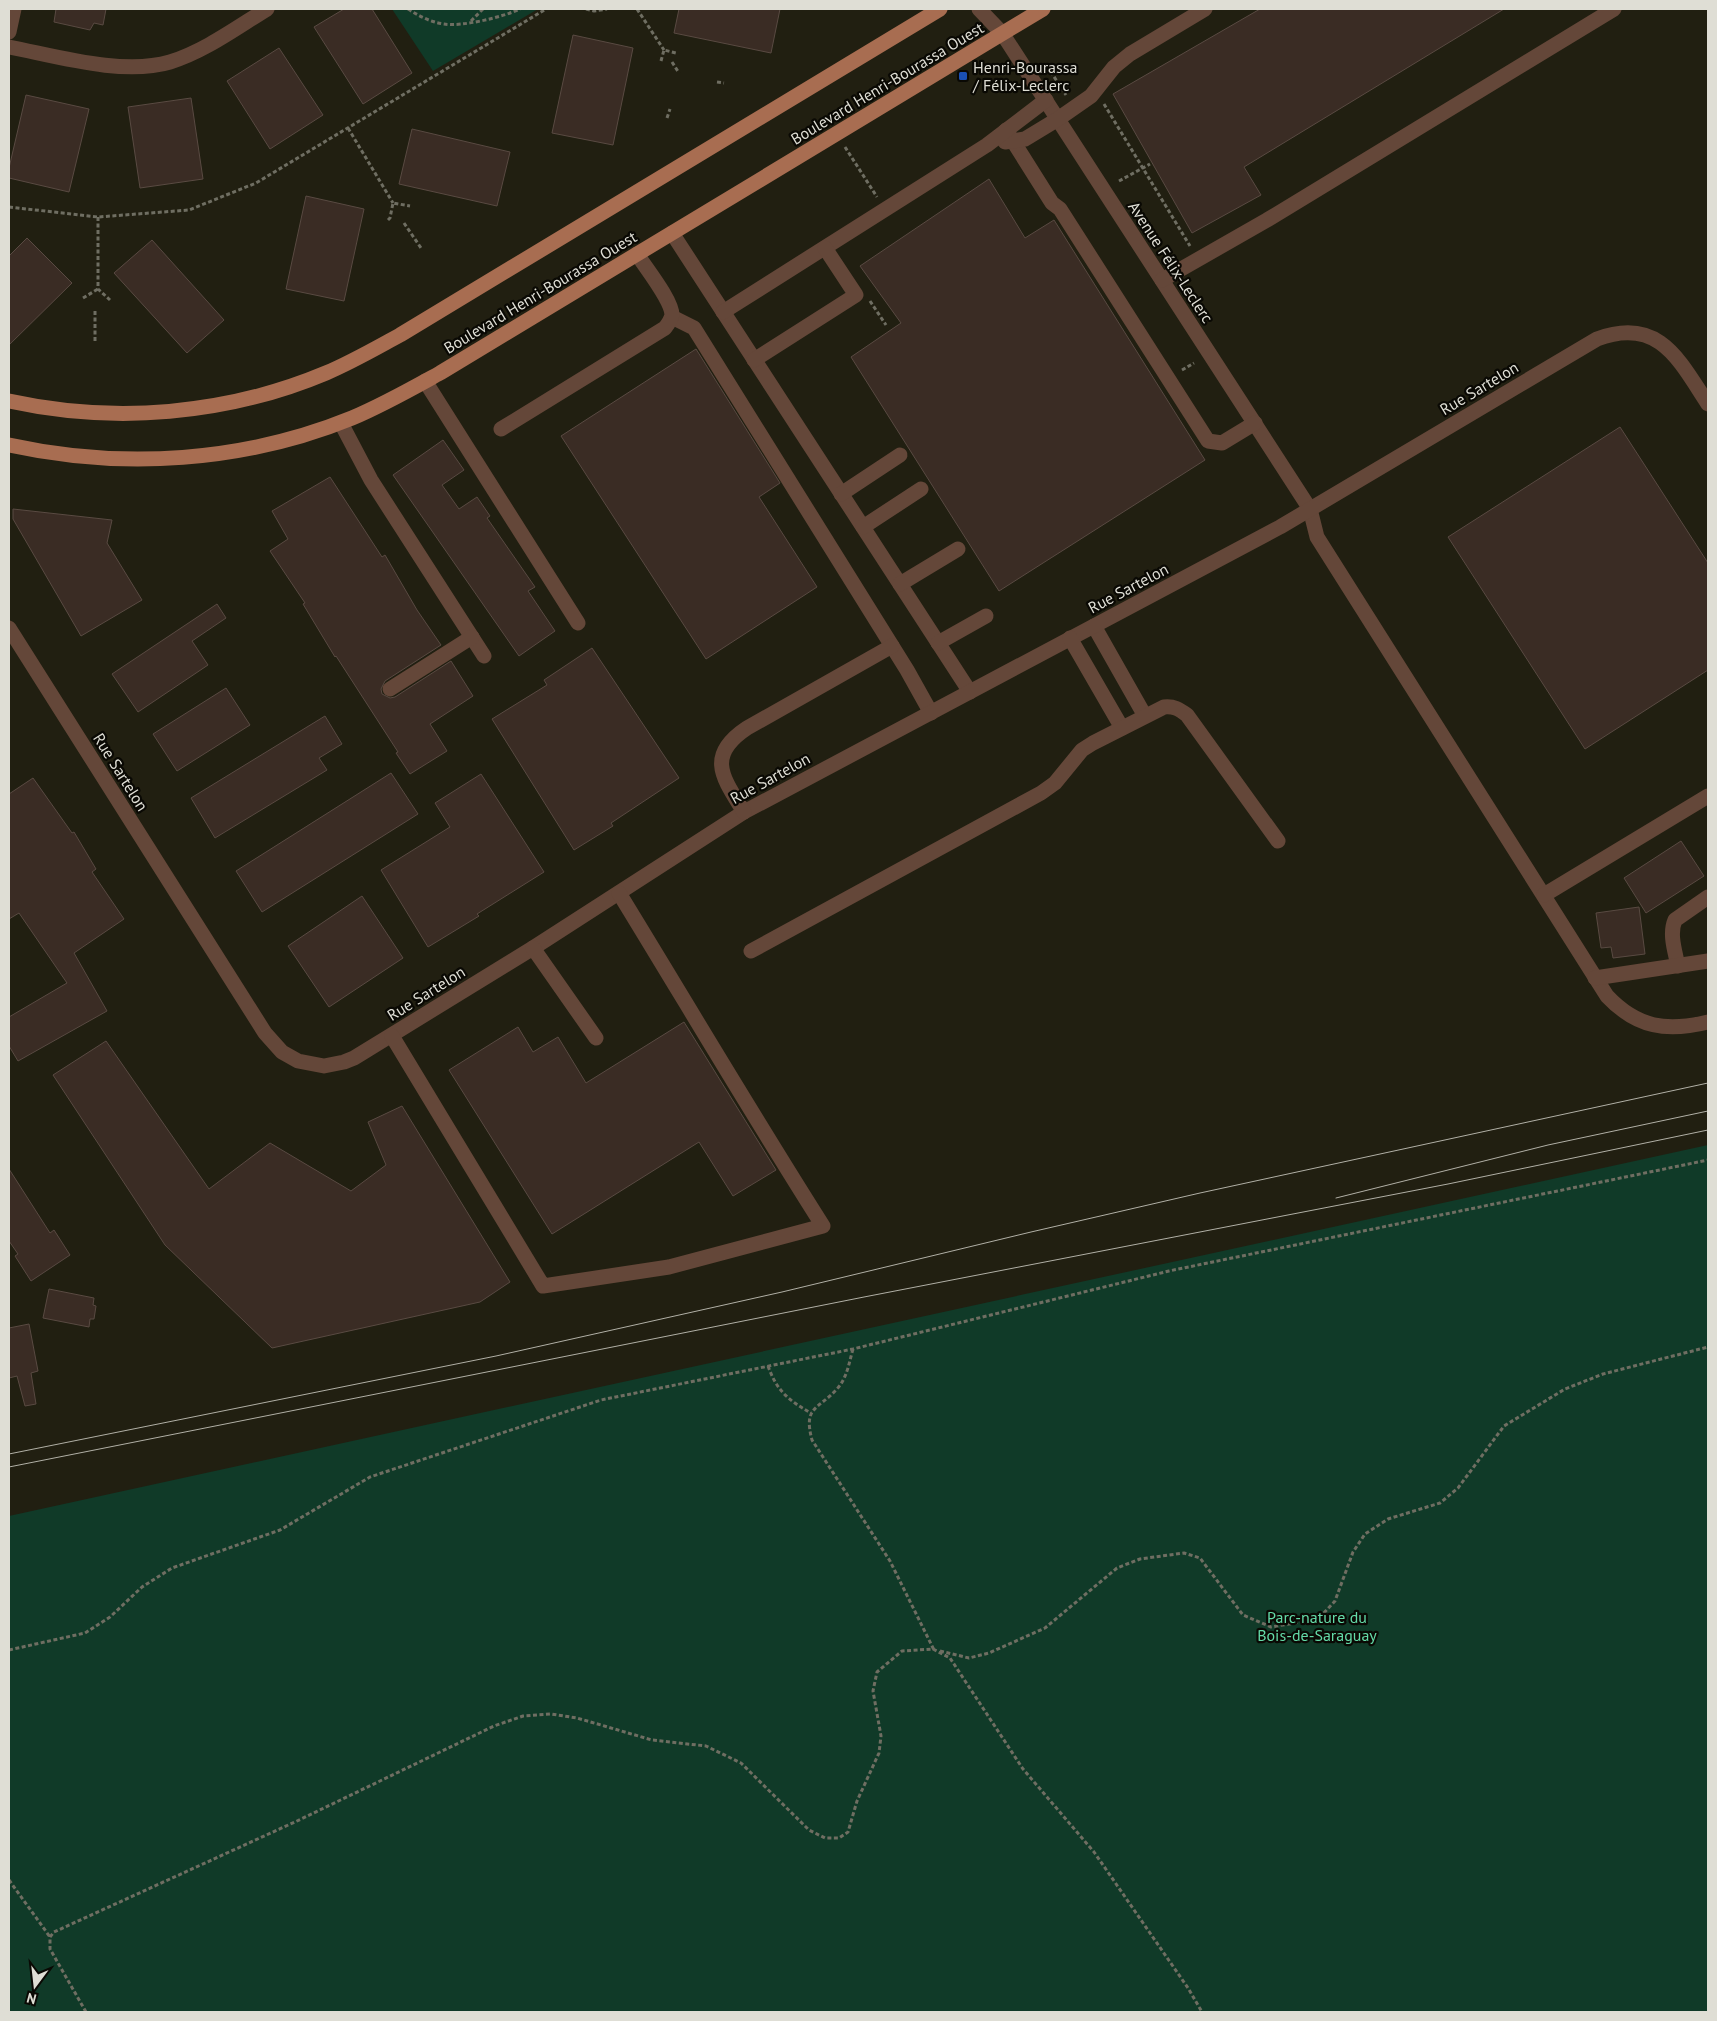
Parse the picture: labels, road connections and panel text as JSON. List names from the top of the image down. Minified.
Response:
{"streets":{"main road":["Boulevard Henri-Bourassa Ouest"],"street":["Avenue Félix-Leclerc","Rue Sartelon"]},"crossings":[["Boulevard Henri-Bourassa Ouest","Avenue Félix-Leclerc"],["Avenue Félix-Leclerc","Rue Sartelon"]],"parks":["Parc-nature du Bois-de-Saraguay"],"places":{"transit":["Henri-Bourassa / Félix-Leclerc"]},"north":"bottom"}
